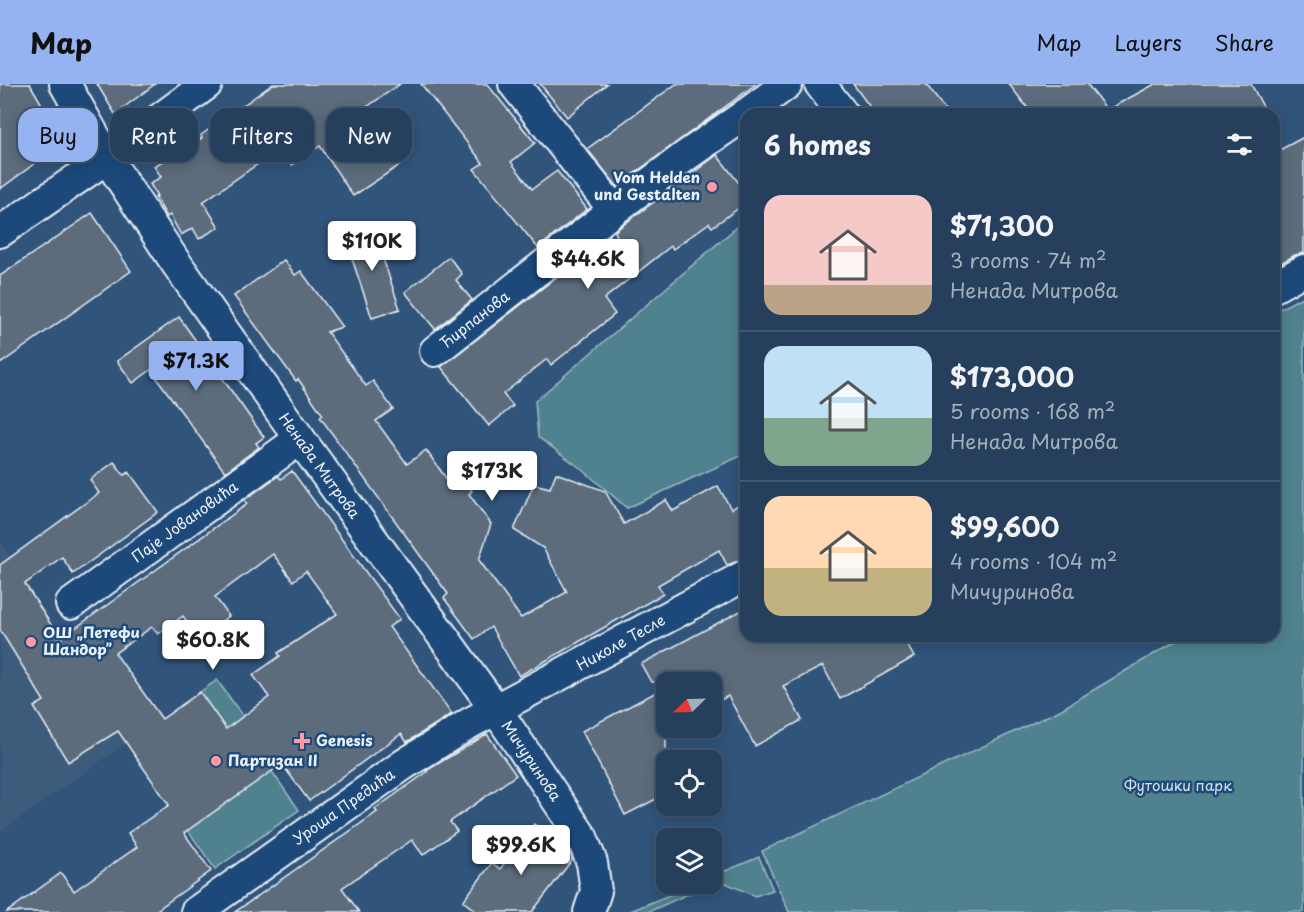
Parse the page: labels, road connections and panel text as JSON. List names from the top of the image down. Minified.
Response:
{"streets":{"street":["Ћирпанова","Ненада Митрова","Паје Јовановића","Николе Тесле","Мичуринова","Уроша Предића"]},"crossings":[["Ненада Митрова","Паје Јовановића"],["Ненада Митрова","Николе Тесле"],["Ненада Митрова","Мичуринова"],["Ненада Митрова","Уроша Предића"],["Николе Тесле","Мичуринова"],["Николе Тесле","Уроша Предића"],["Мичуринова","Уроша Предића"]],"parks":["Футошки парк"],"places":{"other":["Vom Helden und Gestalten","ОШ „Петефи Шандор”","Партизан II"],"health":["Genesis"]},"north":"bottom left","page":{"header":"Map","nav":["Map","Layers","Share"],"chip":["Buy","Rent","Filters","New"],"heading":"6 homes","list":[{"name":"$71,300","note":"3 rooms · 74 m² · Ненада Митрова"},{"name":"$173,000","note":"5 rooms · 168 m² · Ненада Митрова"},{"name":"$99,600","note":"4 rooms · 104 m² · Мичуринова"}],"price":["$110K","$44.6K","$71.3K","$173K","$60.8K","$99.6K"]}}
